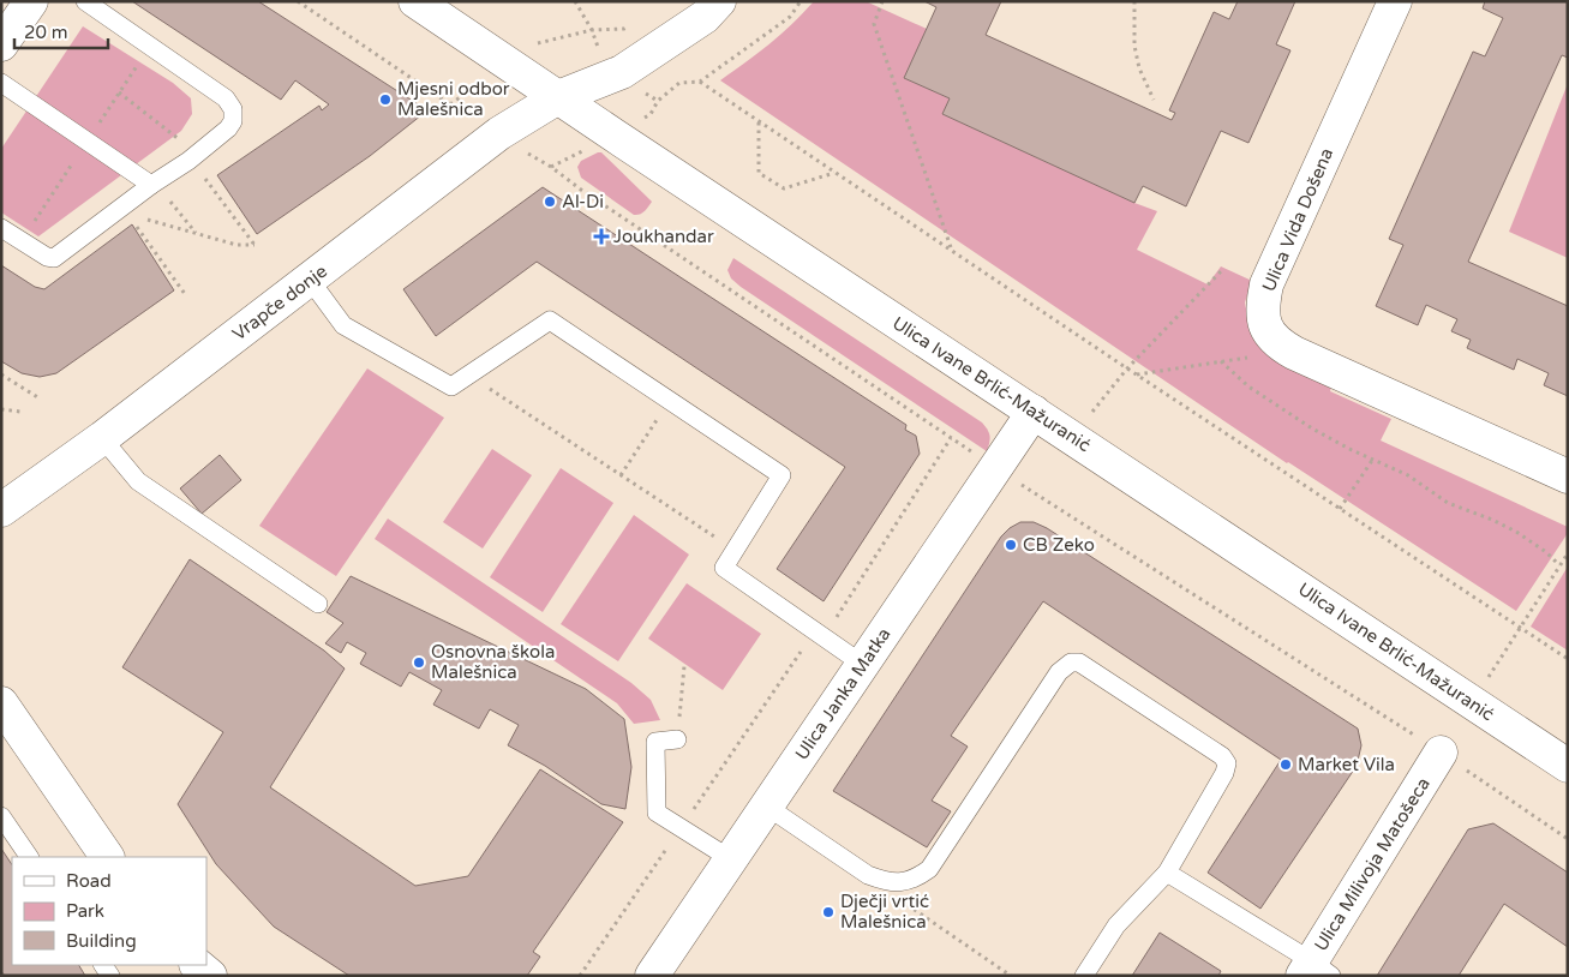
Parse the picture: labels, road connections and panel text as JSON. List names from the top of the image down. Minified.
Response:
{"streets":{"street":["Ulica Vida Došena","Vrapče donje","Ulica Ivane Brlić-Mažuranić","Ulica Janka Matka","Ulica Milivoja Matošeca"]},"crossings":[["Vrapče donje","Ulica Ivane Brlić-Mažuranić"],["Ulica Ivane Brlić-Mažuranić","Ulica Janka Matka"]],"places":{"other":["Mjesni odbor Malešnica","Al-Di","CB Zeko","Osnovna škola Malešnica","Market Vila","Dječji vrtić Malešnica"],"health":["Joukhandar"]},"legend":["Road","Park","Building"],"scale_bar":"20 m"}
